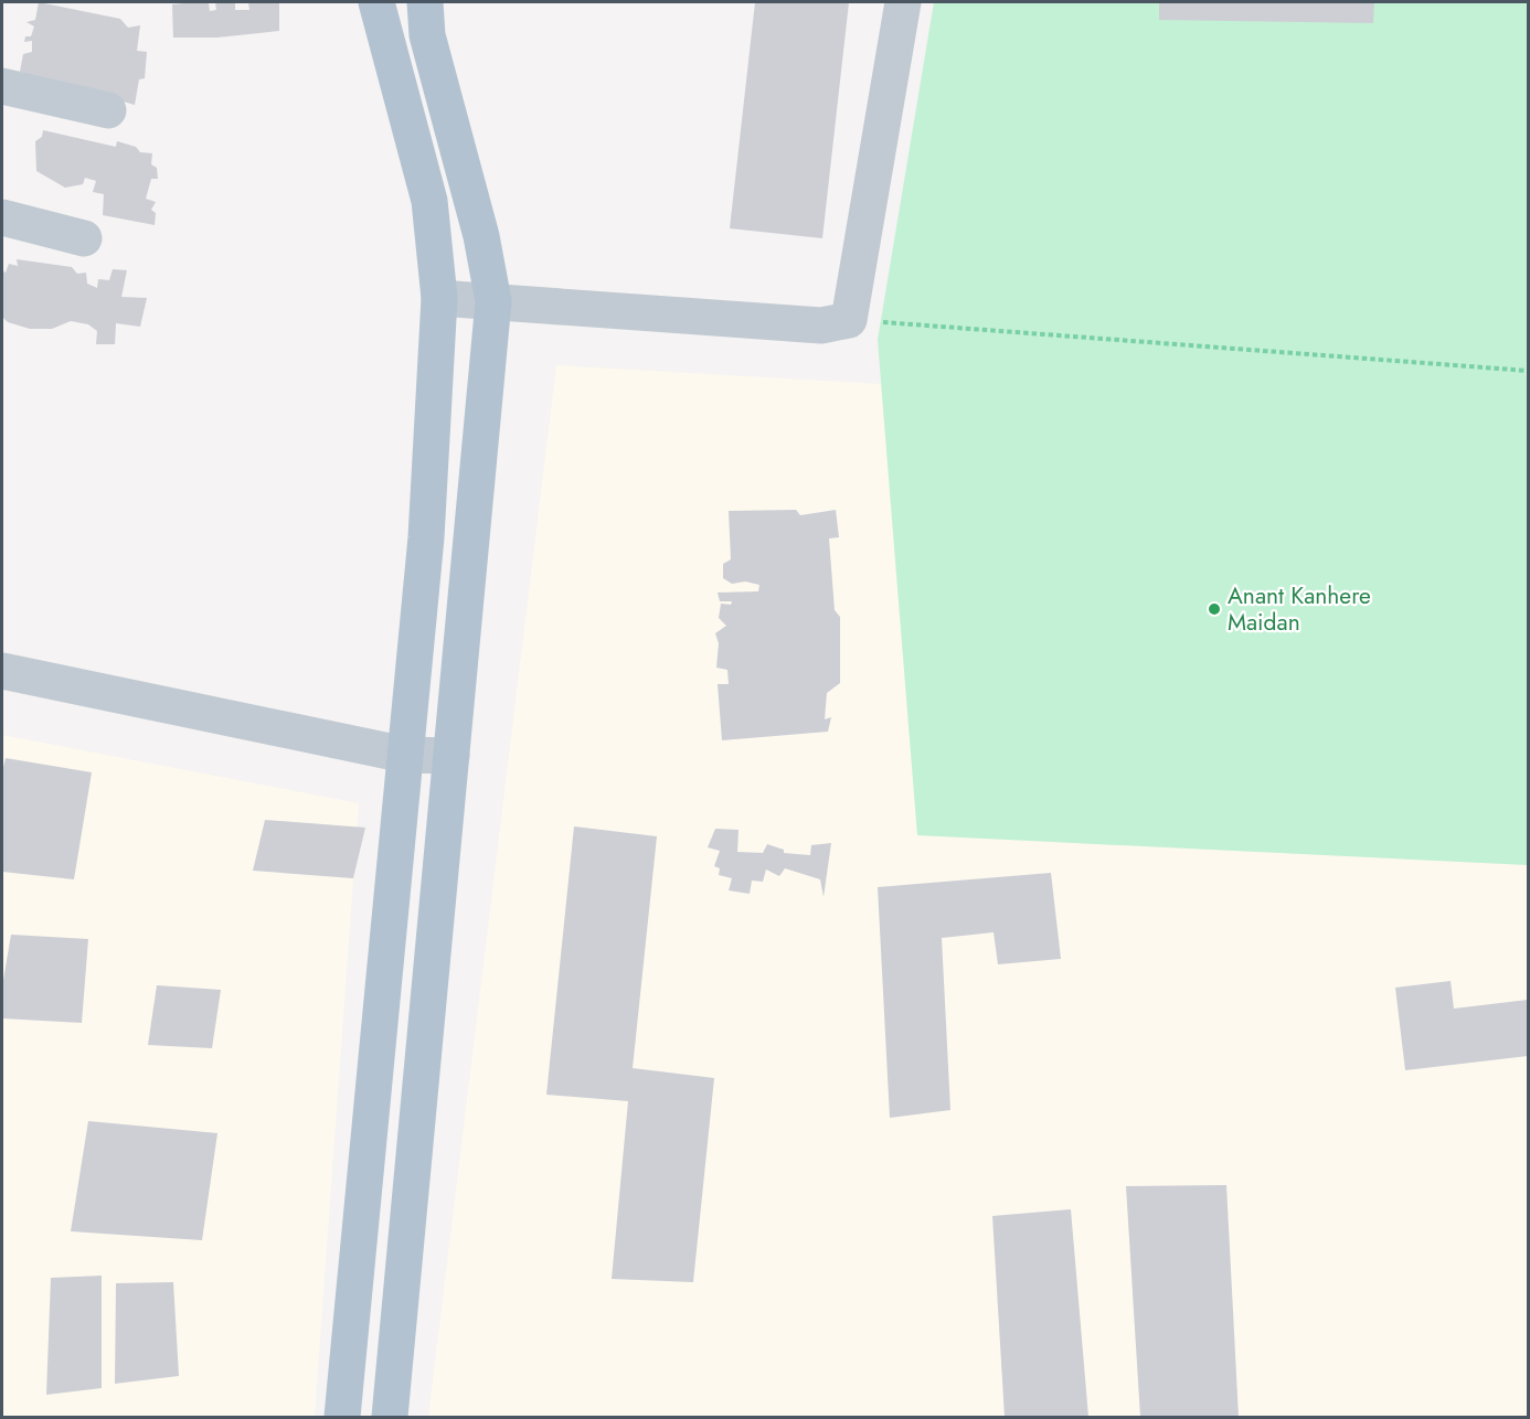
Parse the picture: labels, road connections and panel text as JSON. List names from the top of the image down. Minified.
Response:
{"places":["Anant Kanhere Maidan"]}
